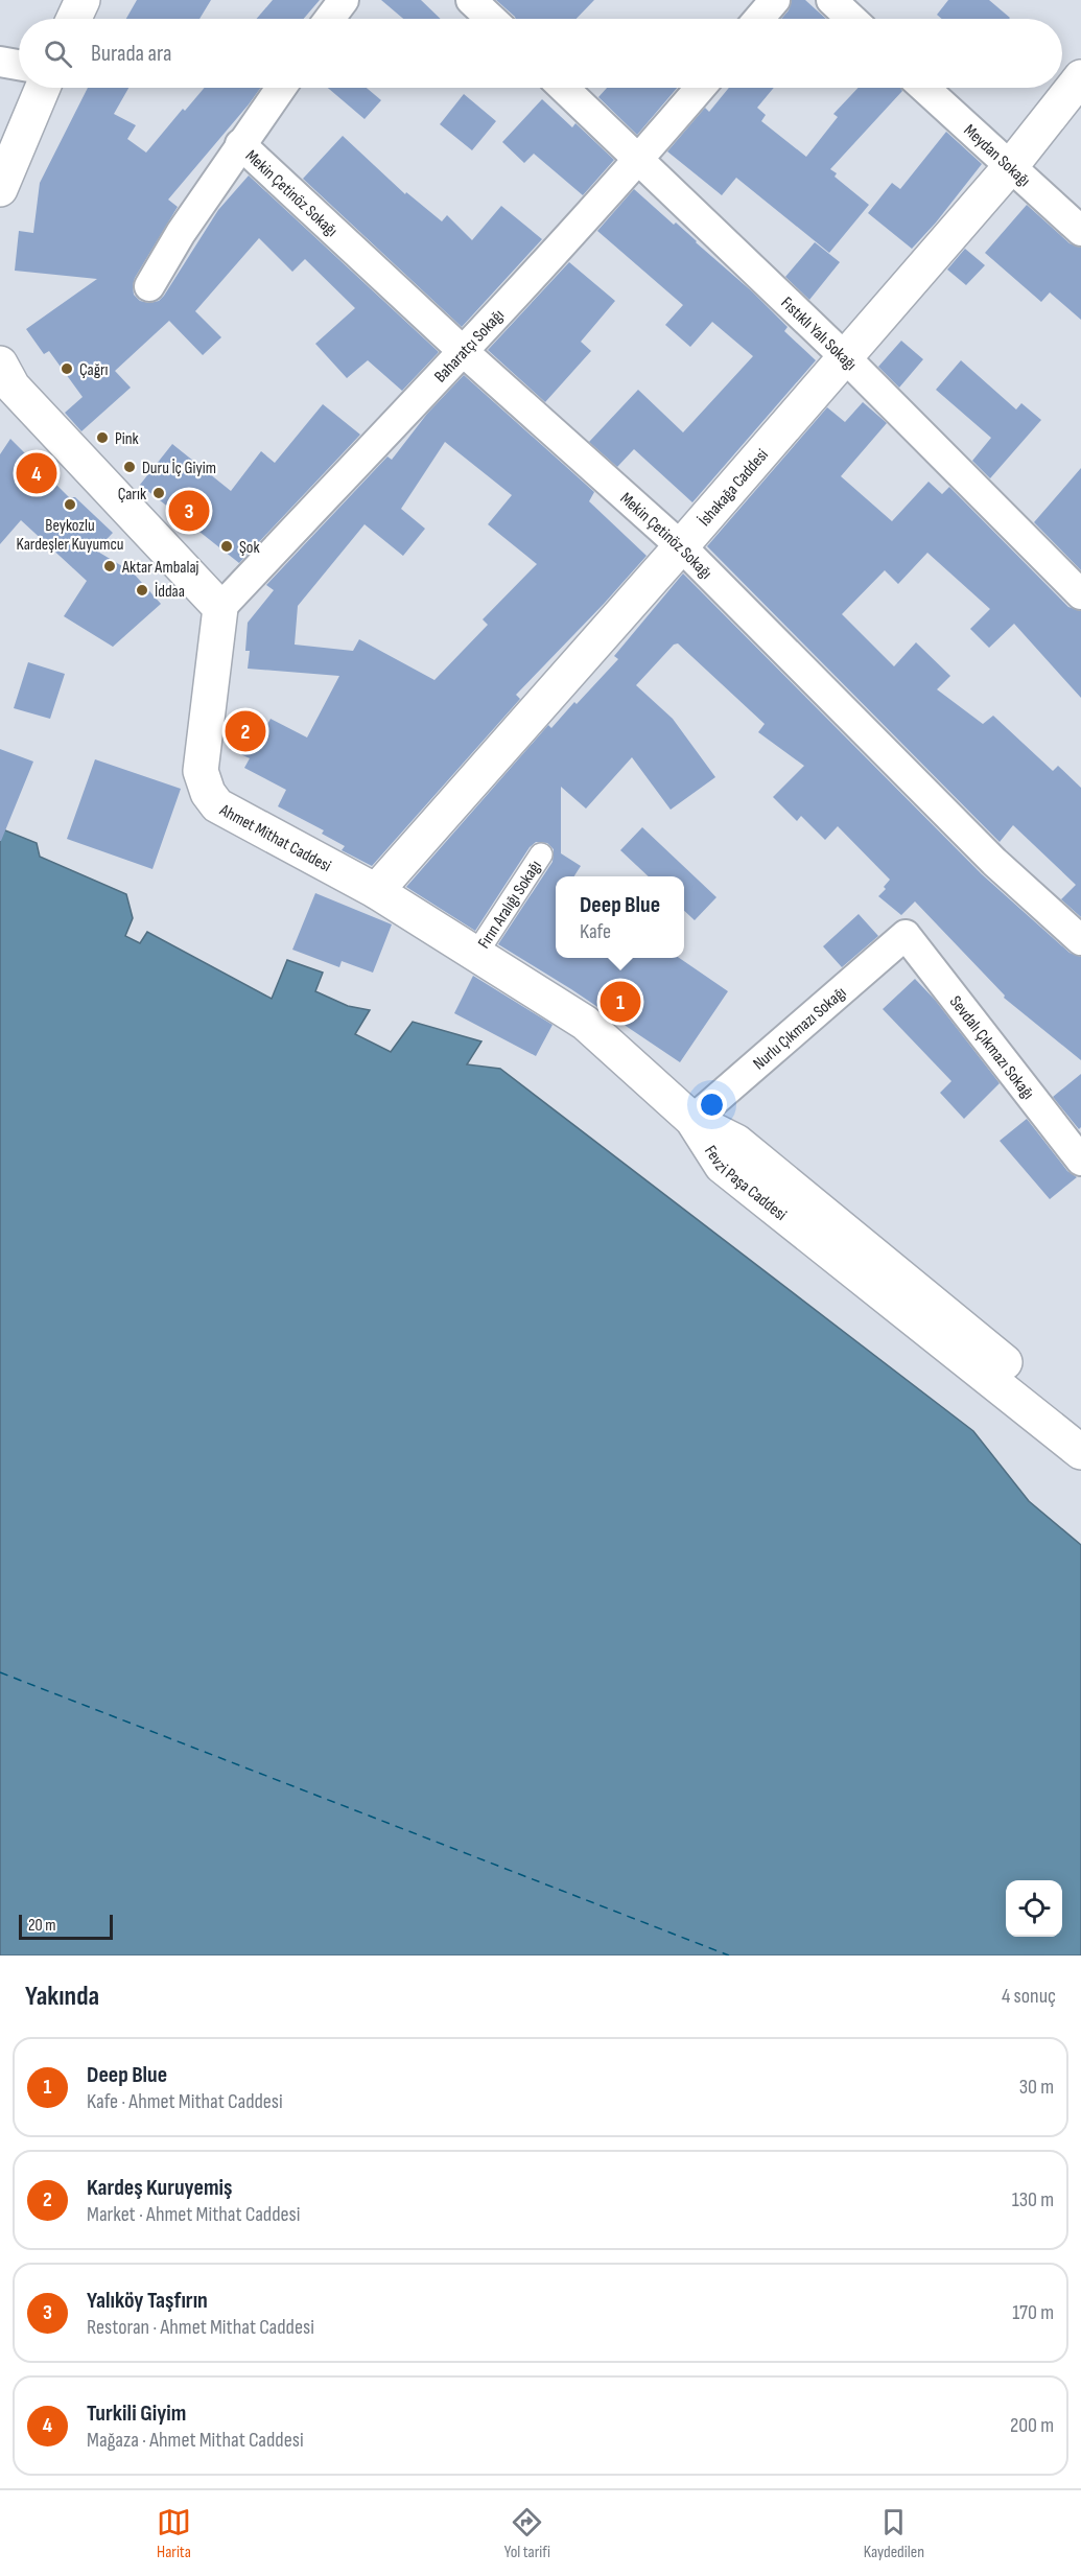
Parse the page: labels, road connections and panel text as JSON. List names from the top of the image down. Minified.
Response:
{"streets":{"main road":["İshakağa Caddesi","Ahmet Mithat Caddesi","Fevzi Paşa Caddesi"],"street":["Meydan Sokağı","Mekin Çetinöz Sokağı","Fıstıklı Yalı Sokağı","Baharatçı Sokağı","Fırın Aralığı Sokağı","Nurlu Çıkmazı Sokağı","Sevdalı Çıkmazı Sokağı"]},"crossings":[["Meydan Sokağı","İshakağa Caddesi"],["Mekin Çetinöz Sokağı","Baharatçı Sokağı"],["Mekin Çetinöz Sokağı","İshakağa Caddesi"],["Fıstıklı Yalı Sokağı","Baharatçı Sokağı"],["Fıstıklı Yalı Sokağı","İshakağa Caddesi"],["Baharatçı Sokağı","Ahmet Mithat Caddesi"],["İshakağa Caddesi","Ahmet Mithat Caddesi"],["Ahmet Mithat Caddesi","Fırın Aralığı Sokağı"],["Ahmet Mithat Caddesi","Nurlu Çıkmazı Sokağı"],["Ahmet Mithat Caddesi","Fevzi Paşa Caddesi"],["Nurlu Çıkmazı Sokağı","Sevdalı Çıkmazı Sokağı"],["Nurlu Çıkmazı Sokağı","Fevzi Paşa Caddesi"]],"places":["Çağrı","Pink","Duru İç Giyim","Çarık","Beykozlu Kardeşler Kuyumcu","Şok","Aktar Ambalaj","İddaa"],"scale_bar":"20 m","page":{"search":"Burada ara","pins":["4","3","2","1"],"popup":["Deep Blue","Kafe"],"scale":"20 m","heading":["Yakında","4 sonuç"],"list":[{"mark":"1","name":"Deep Blue","note":"Kafe · Ahmet Mithat Caddesi","value":"30 m"},{"mark":"2","name":"Kardeş Kuruyemiş","note":"Market · Ahmet Mithat Caddesi","value":"130 m"},{"mark":"3","name":"Yalıköy Taşfırın","note":"Restoran · Ahmet Mithat Caddesi","value":"170 m"},{"mark":"4","name":"Turkili Giyim","note":"Mağaza · Ahmet Mithat Caddesi","value":"200 m"}],"nav":["Harita","Yol tarifi","Kaydedilen"]}}
